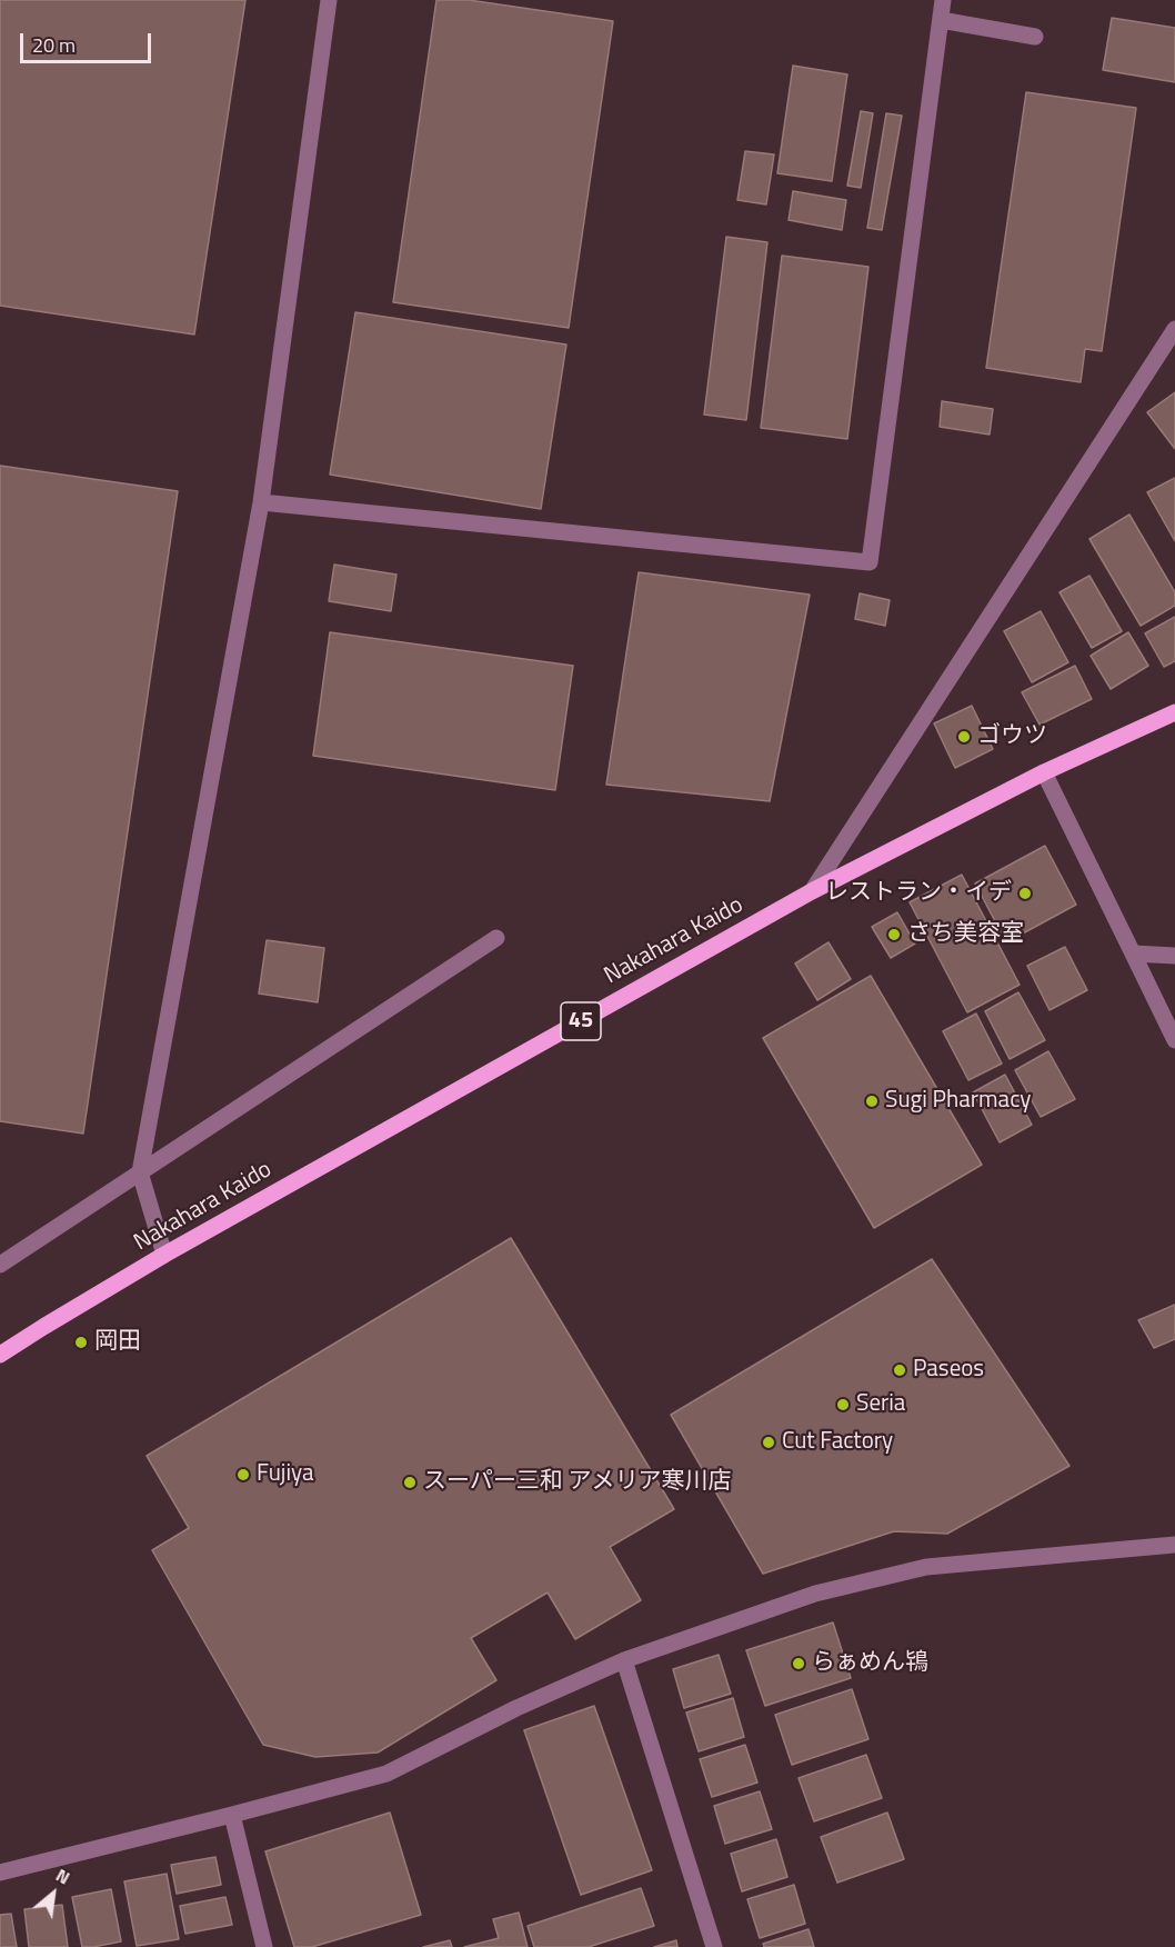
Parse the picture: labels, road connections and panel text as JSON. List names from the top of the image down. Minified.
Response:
{"streets":{"main road":["Nakahara Kaido","45"]},"places":["ゴウツ","レストラン・イデ","さち美容室","Sugi Pharmacy","岡田","Paseos","Seria","Cut Factory","Fujiya","スーパー三和 アメリア寒川店","らぁめん鴇"],"scale_bar":"20 m","north":"top right"}
